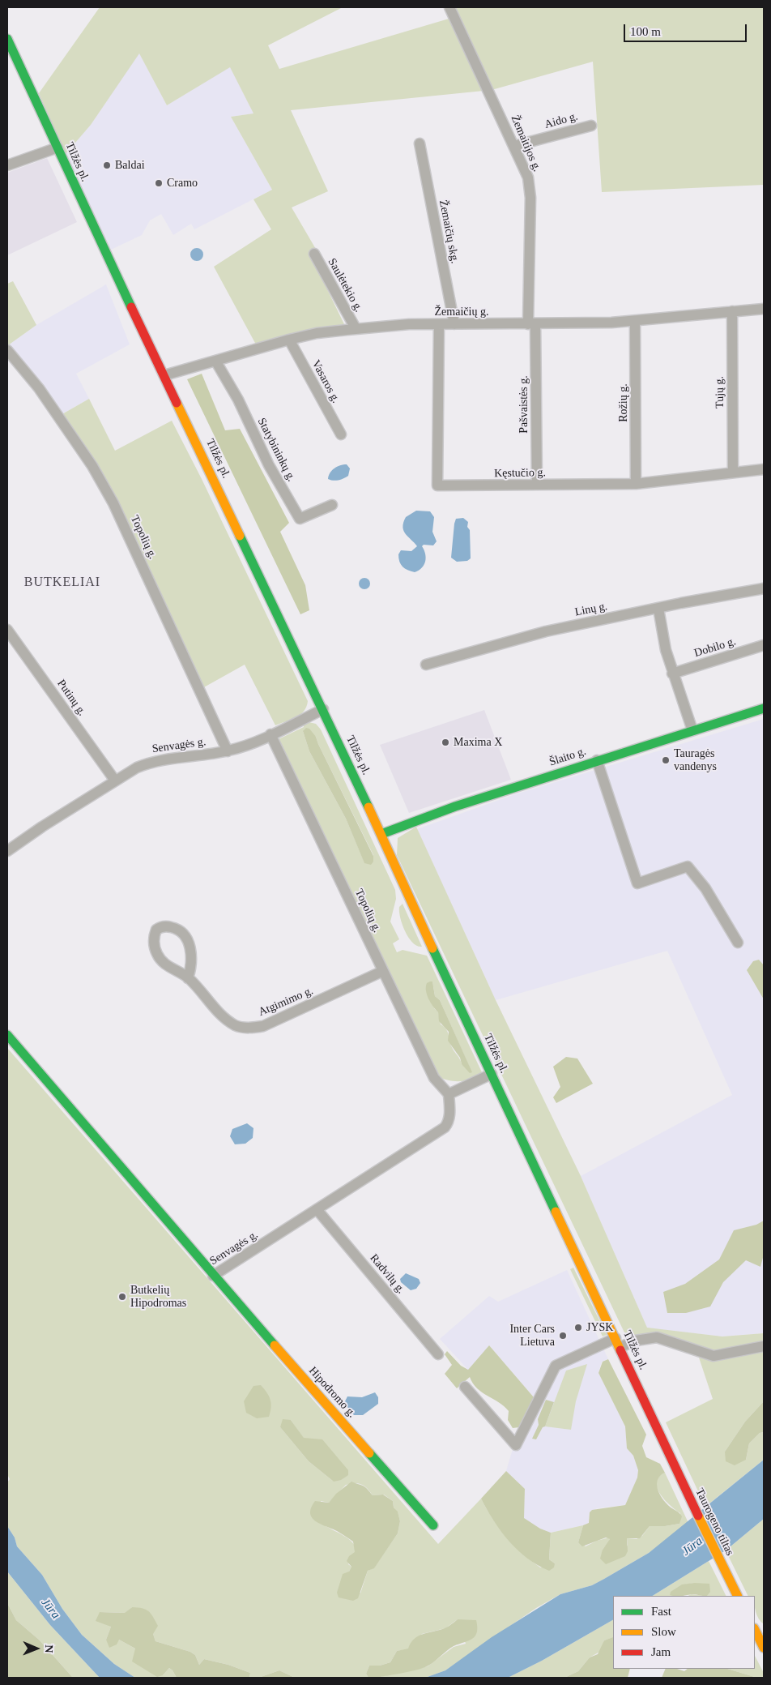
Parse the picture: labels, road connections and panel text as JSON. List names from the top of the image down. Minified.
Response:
{"streets":{"main road":["Tilžės pl.","Senvagės g.","Šlaito g.","Hipodromo g.","Taurogeno tiltas"],"street":["Aido g.","Žemaitijos g.","Žemaičių skg.","Saulėtekio g.","Žemaičių g.","Vasaros g.","Tujų g.","Rožių g.","Pašvaistės g.","Statybininkų g.","Kęstučio g.","Topolių g.","Linų g.","Dobilo g.","Putinų g.","Atgimimo g.","Radvilų g."]},"crossings":[["Aido g.","Žemaitijos g."],["Žemaitijos g.","Žemaičių g."],["Žemaitijos g.","Pašvaistės g."],["Tilžės pl.","Žemaičių g."],["Tilžės pl.","Senvagės g."],["Tilžės pl.","Šlaito g."],["Tilžės pl.","Taurogeno tiltas"],["Žemaičių skg.","Žemaičių g."],["Saulėtekio g.","Žemaičių g."],["Žemaičių g.","Vasaros g."],["Žemaičių g.","Tujų g."],["Žemaičių g.","Rožių g."],["Žemaičių g.","Pašvaistės g."],["Žemaičių g.","Statybininkų g."],["Žemaičių g.","Kęstučio g."],["Tujų g.","Kęstučio g."],["Rožių g.","Kęstučio g."],["Pašvaistės g.","Kęstučio g."],["Topolių g.","Senvagės g."],["Topolių g.","Atgimimo g."],["Putinų g.","Senvagės g."],["Senvagės g.","Radvilų g."],["Senvagės g.","Hipodromo g."]],"districts":["BUTKELIAI"],"water":["Jūra"],"places":["Baldai","Cramo","Maxima X","Tauragės vandenys","Butkelių Hipodromas","JYSK","Inter Cars Lietuva"],"legend":["Fast","Slow","Jam"],"scale_bar":"100 m","north":"right"}
